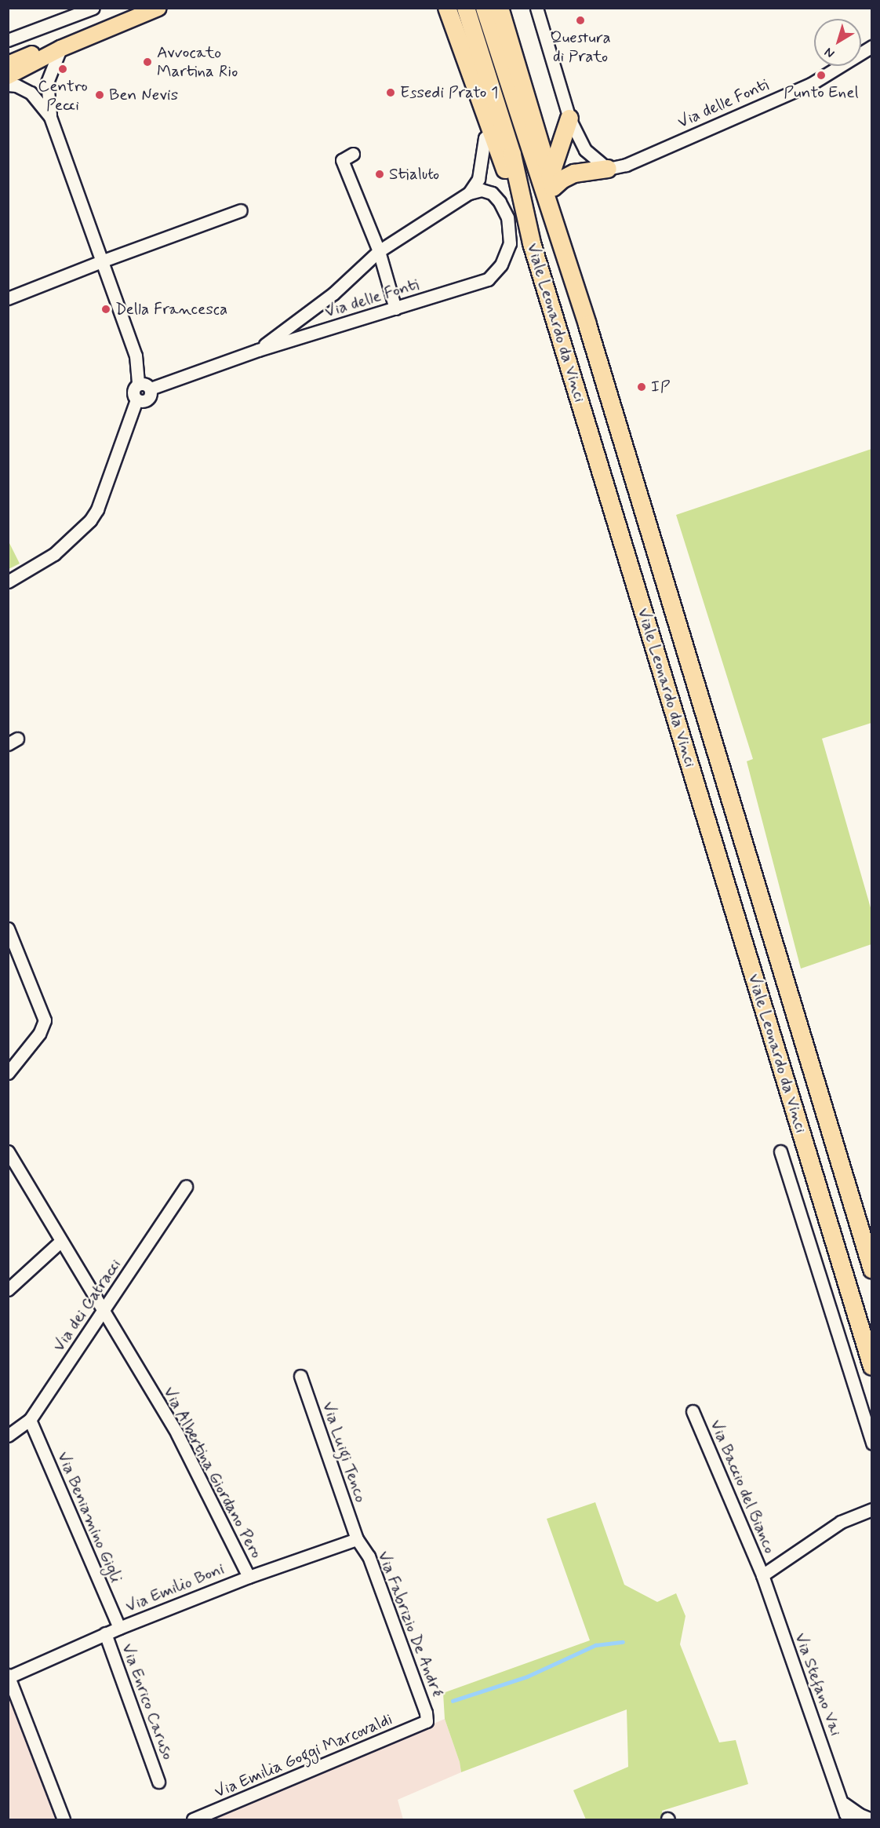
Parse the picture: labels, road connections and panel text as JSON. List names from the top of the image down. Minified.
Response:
{"streets":{"highway":["Viale Leonardo da Vinci"],"street":["Via delle Fonti","Via dei Catracci","Via Luigi Tenco","Via Albertina Giordano Pero","Via Baccio del Bianco","Via Beniamino Gigli","Via Emilio Boni","Via Fabrizio De André","Via Stefano Vai","Via Enrico Caruso","Via Emilia Goggi Marcovaldi"]},"crossings":[["Via dei Catracci","Via Albertina Giordano Pero"],["Via dei Catracci","Via Beniamino Gigli"],["Via Luigi Tenco","Via Emilio Boni"],["Via Luigi Tenco","Via Fabrizio De André"],["Via Albertina Giordano Pero","Via Emilio Boni"],["Via Baccio del Bianco","Via Stefano Vai"],["Via Beniamino Gigli","Via Emilio Boni"],["Via Emilio Boni","Via Fabrizio De André"],["Via Emilio Boni","Via Enrico Caruso"],["Via Fabrizio De André","Via Emilia Goggi Marcovaldi"]],"places":["Questura di Prato","Avvocato Martina Rio","Centro Pecci","Punto Enel","Essedi Prato 1","Ben Nevis","Stialuto","Della Francesca","IP"],"north":"bottom left"}
